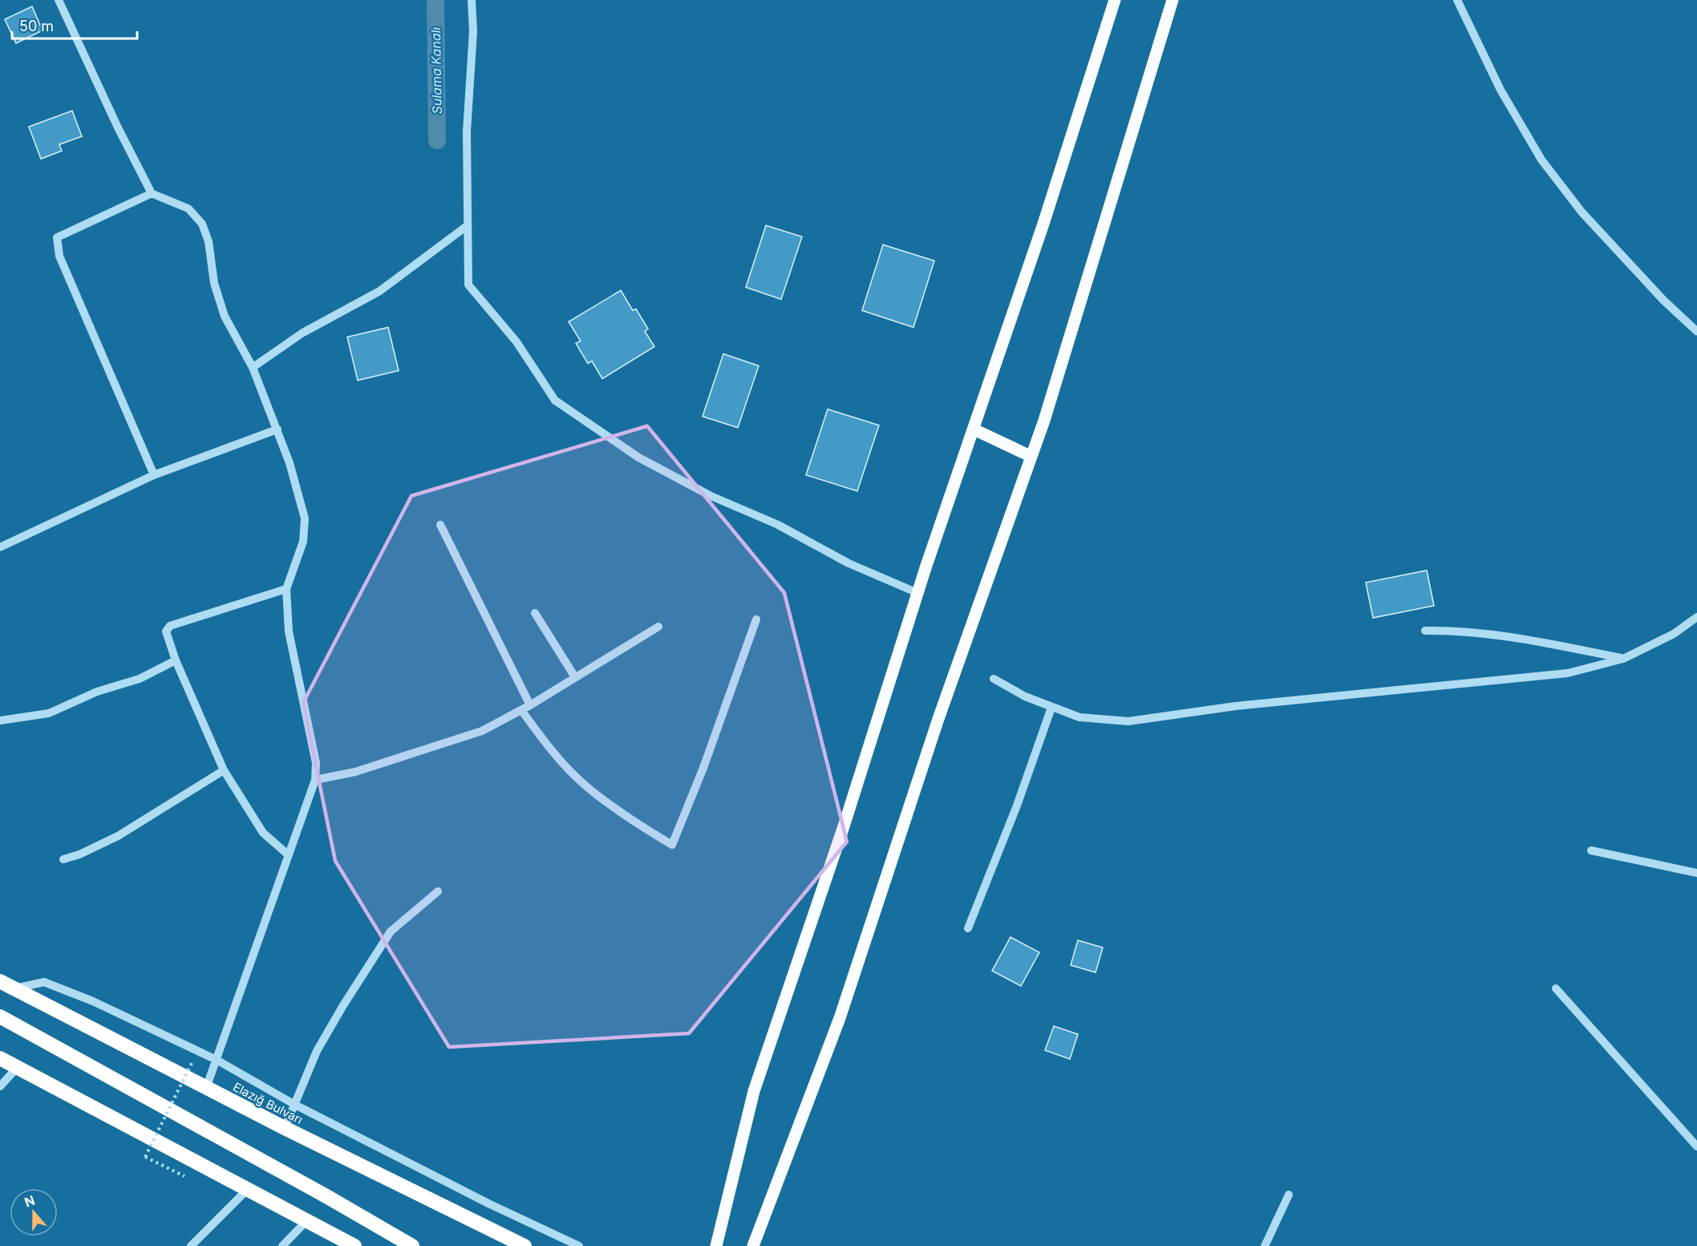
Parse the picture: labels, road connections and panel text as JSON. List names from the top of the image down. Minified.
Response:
{"streets":{"highway":["Elazığ Bulvarı"]},"water":["Sulama Kanalı"],"scale_bar":"50 m","north":"top"}
